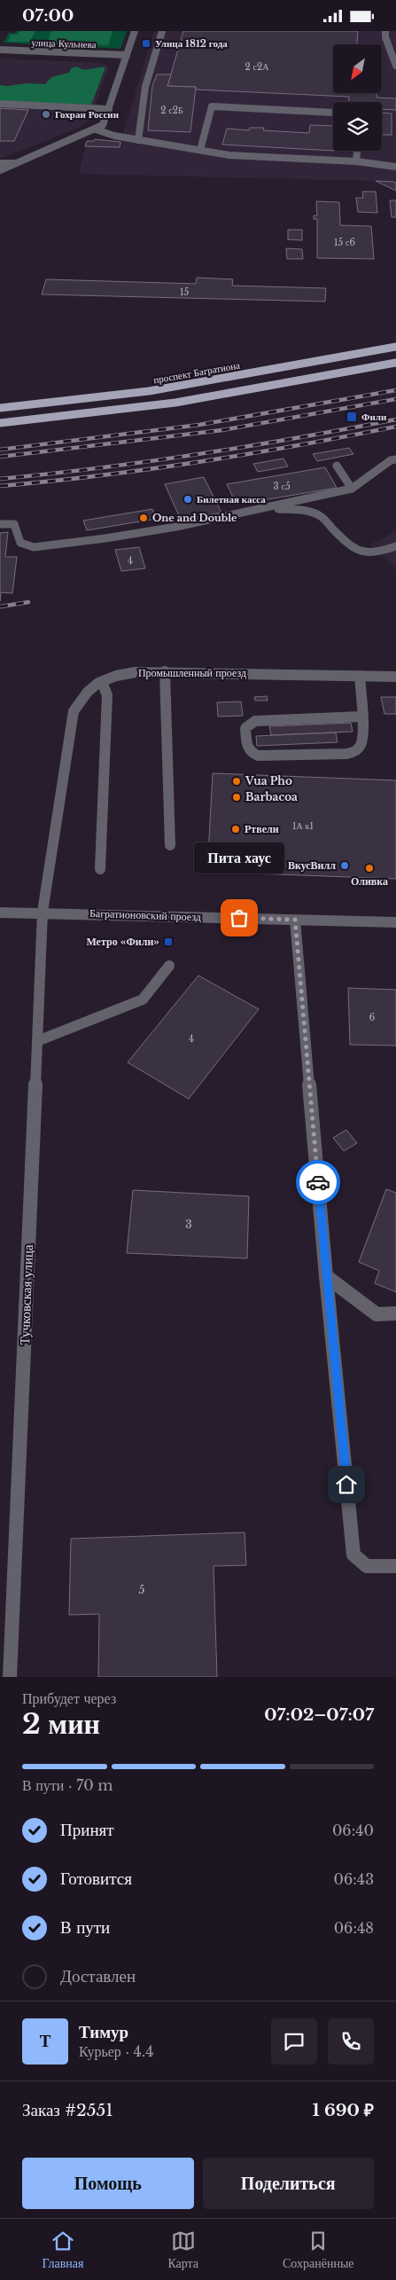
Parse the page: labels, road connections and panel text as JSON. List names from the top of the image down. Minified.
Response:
{"streets":{"main road":["проспект Багратиона"],"street":["улица Кульнева","Промышленный проезд","Багратионовский проезд","Тучковская улица"]},"crossings":[["Промышленный проезд","Багратионовский проезд"],["Промышленный проезд","Тучковская улица"],["Багратионовский проезд","Тучковская улица"]],"places":{"transit":["Улица 1812 года","Фили","Метро «Фили»"],"other":["Гохран России","Билетная касса","One and Double","Vua Pho","Barbacoa","Ртвели","ВкусВилл","Оливка","Пита хаус"]},"house_numbers":["2 с2А","2 с2Б","15 с6","15","3 с5","4","1А к1","6","4","3","5"],"north":"bottom left","page":{"status":"07:00","bubble":"Пита хаус","heading":["2 мин","Прибудет через","07:02–07:07"],"panel":["Тимур","Курьер · 4.4","Заказ #2551","1 690 ₽"],"bar":"В пути · 70 m","list":[["Принят","06:40"],["Готовится","06:43"],["В пути","06:48"],"Доставлен"],"round":"Т","buttons":["Помощь","Поделиться"],"tabs":["Главная","Карта","Сохранённые"]}}
